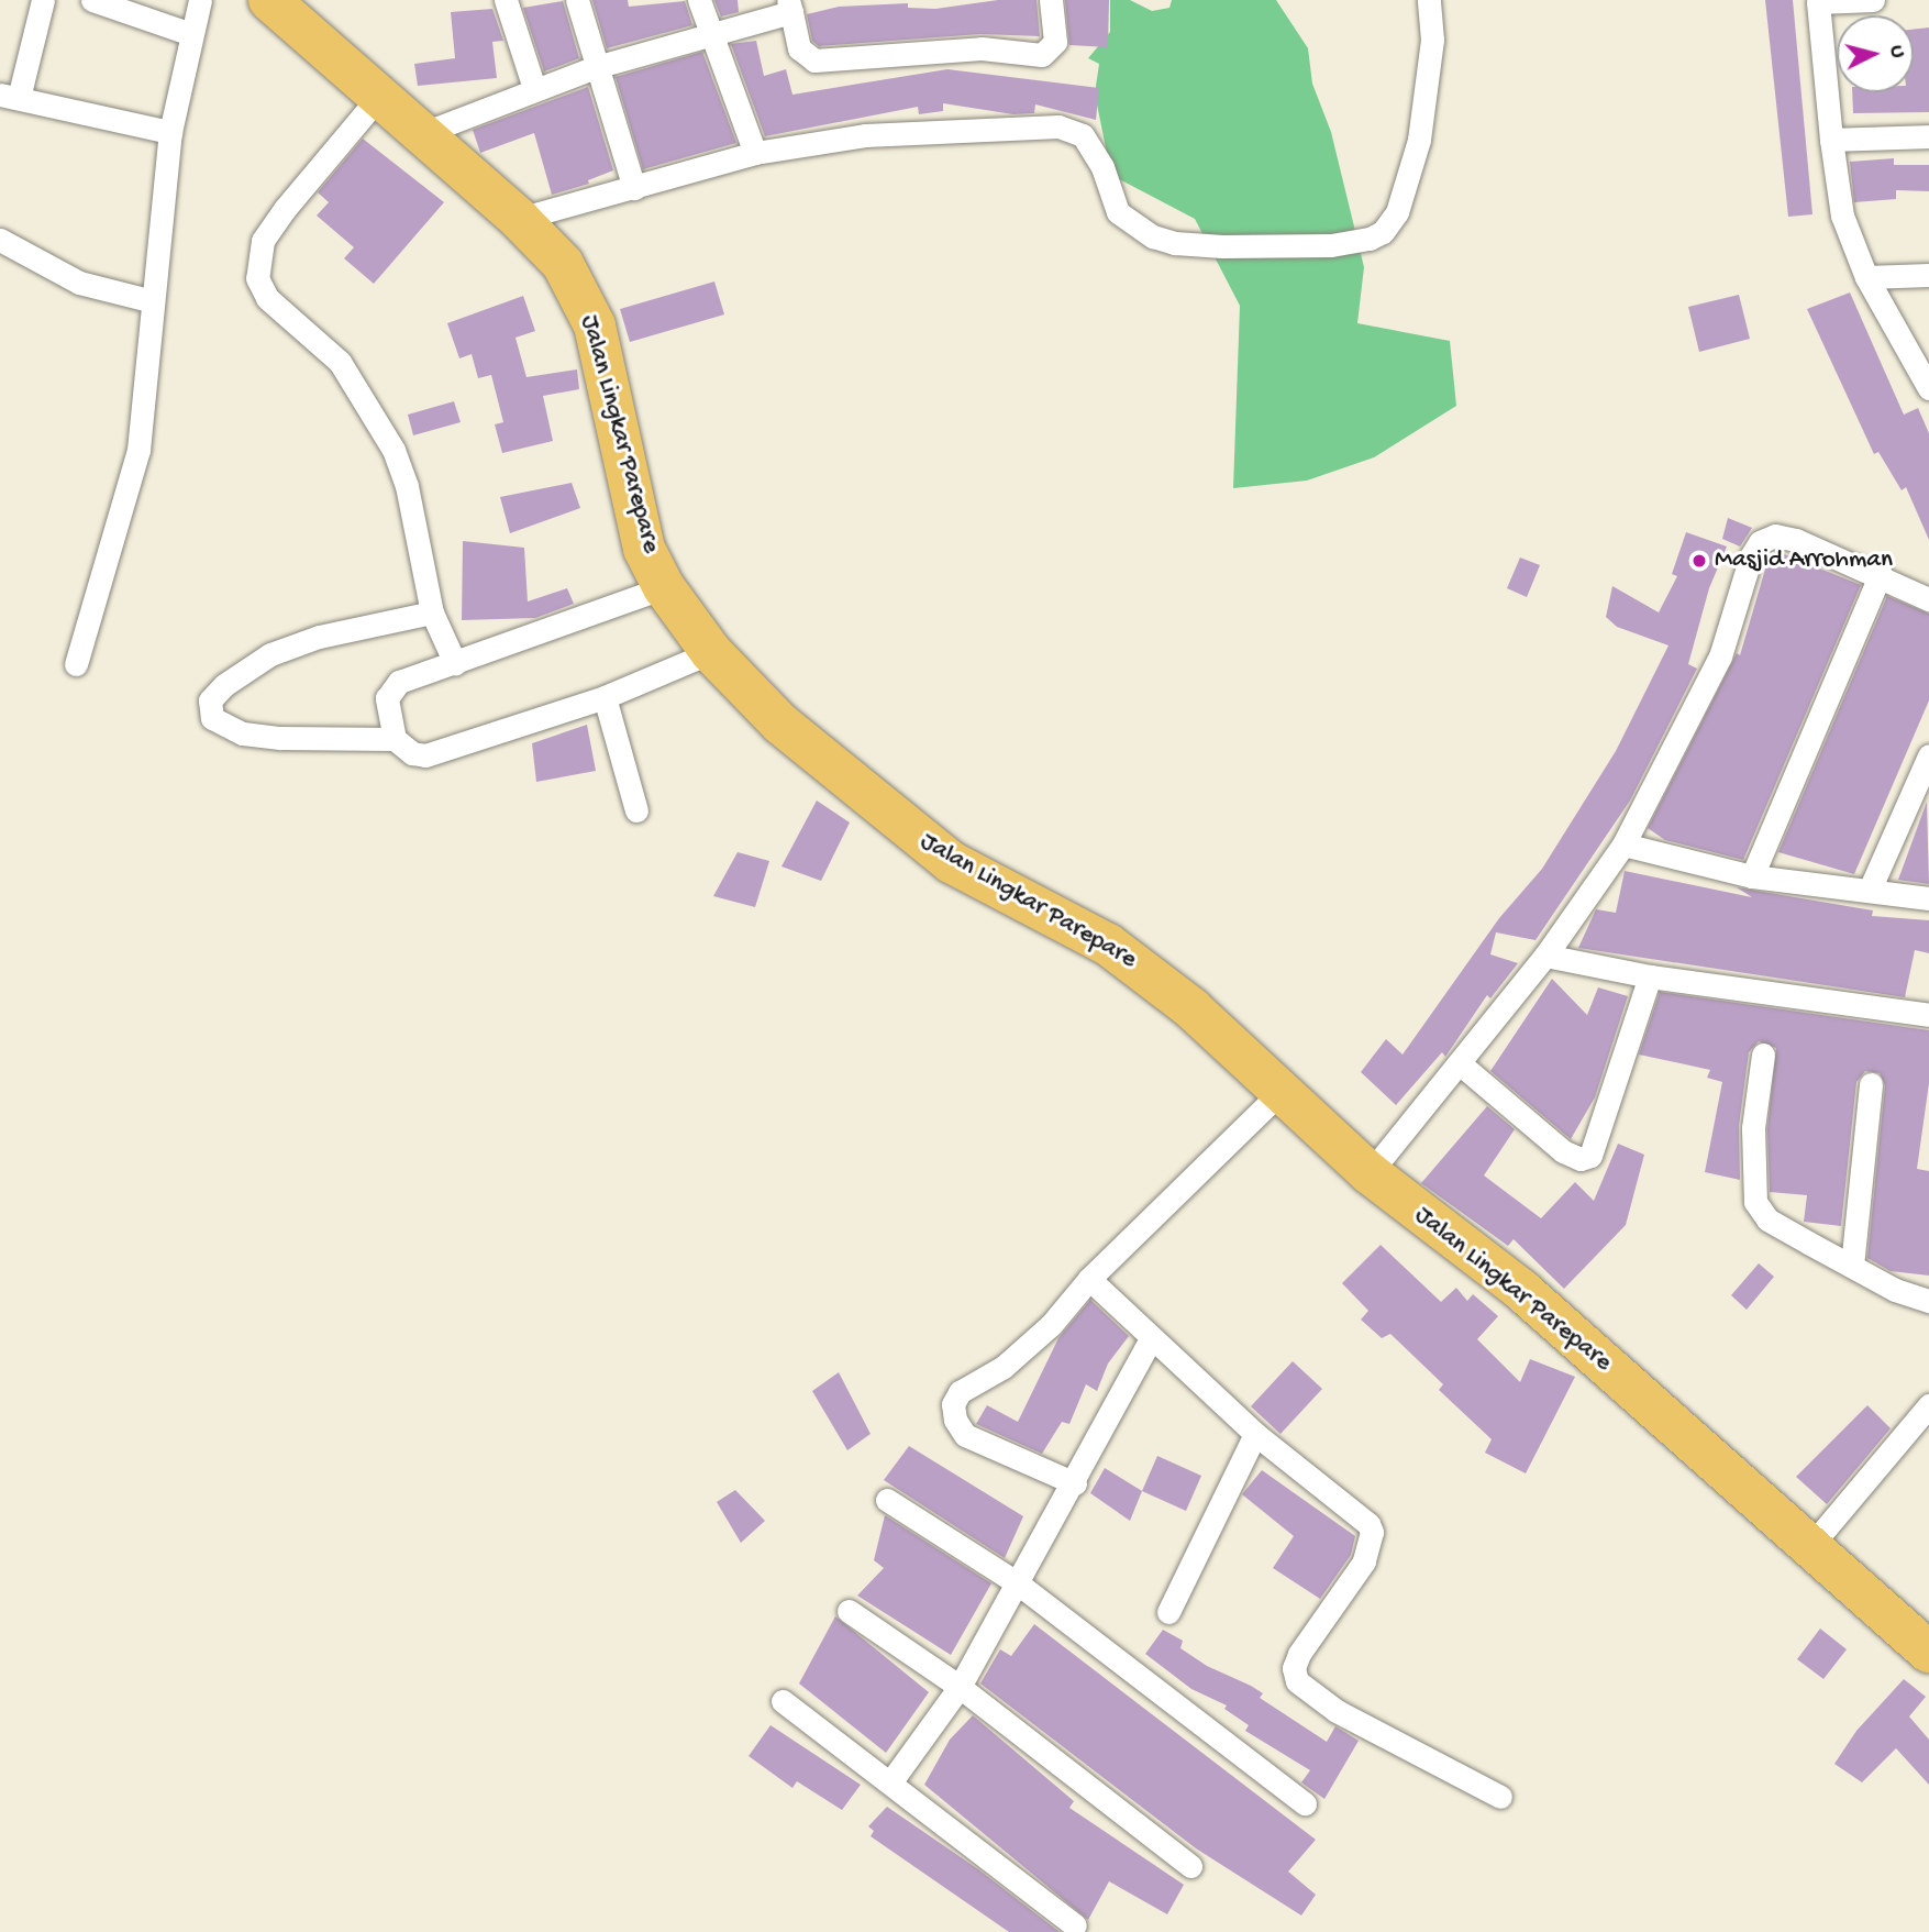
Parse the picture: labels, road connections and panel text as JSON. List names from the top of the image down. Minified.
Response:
{"streets":{"highway":["Jalan Lingkar Parepare"]},"places":["Masjid Arrohman"],"north":"right"}
